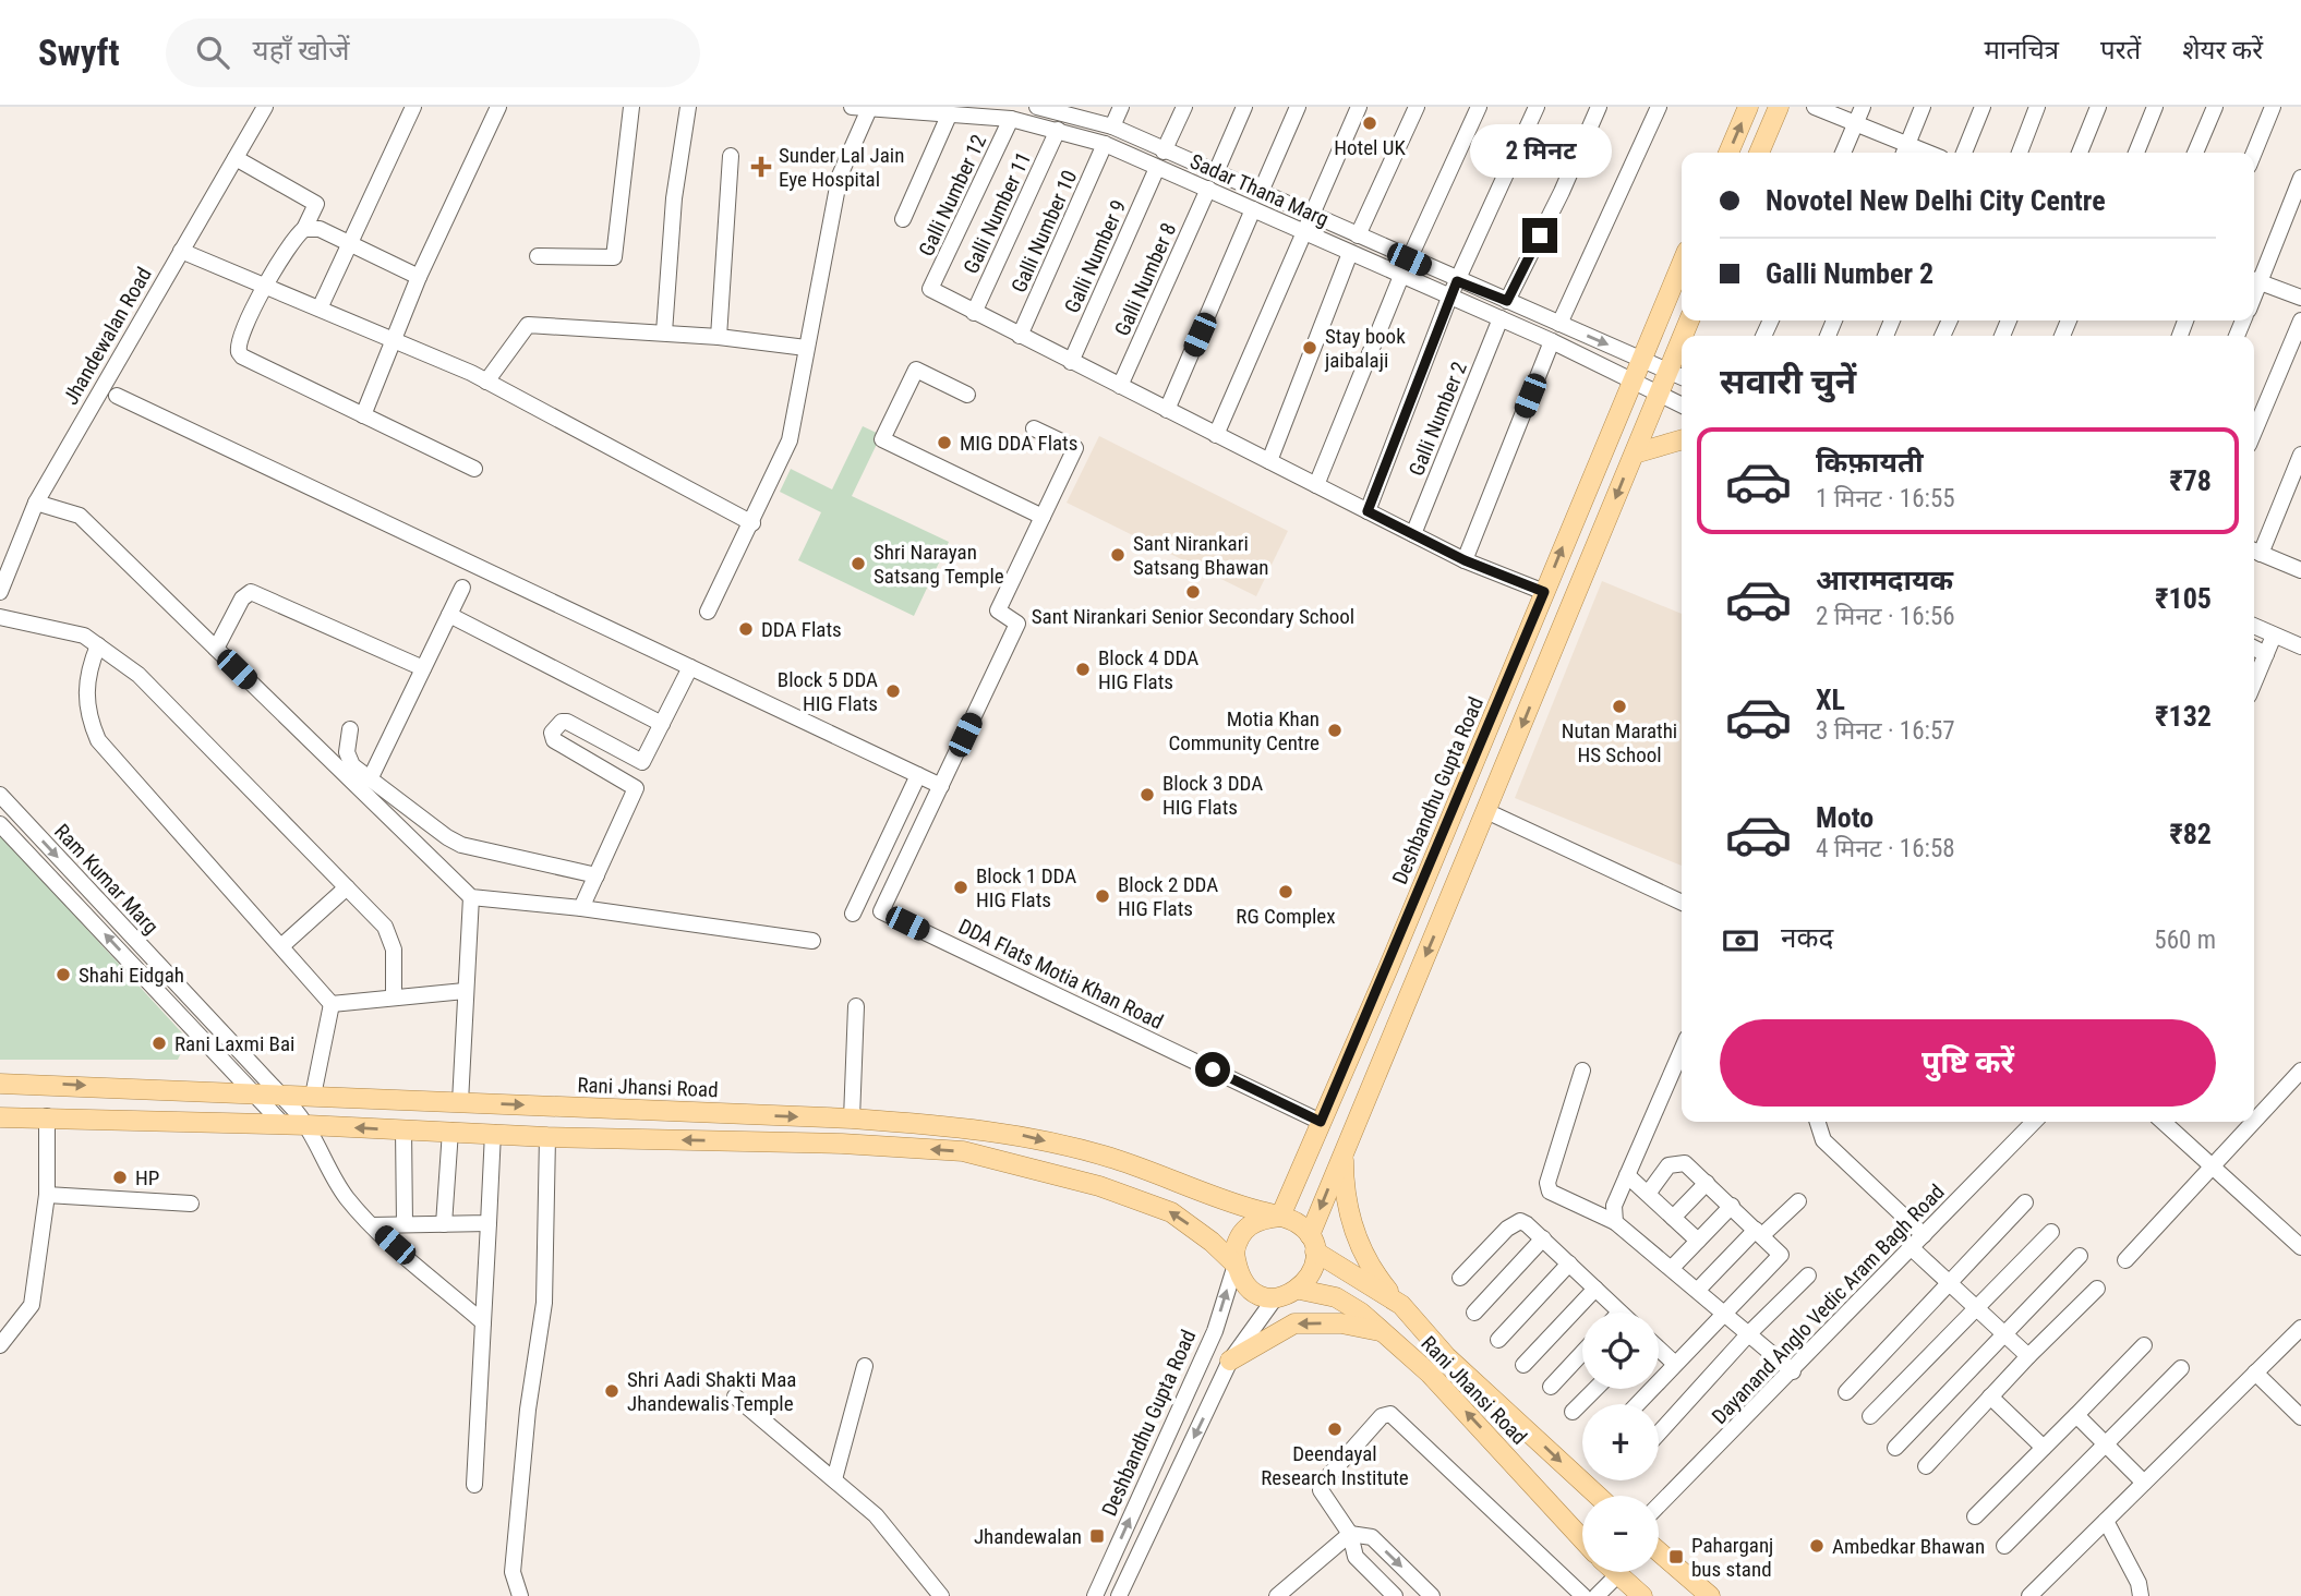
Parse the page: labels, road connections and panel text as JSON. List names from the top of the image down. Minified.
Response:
{"streets":{"main road":["Deshbandhu Gupta Road","Rani Jhansi Road"],"street":["Sadar Thana Marg","Galli Number 12","Galli Number 11","Galli Number 10","Galli Number 9","Galli Number 8","Jhandewalan Road","Galli Number 2","Ram Kumar Marg","DDA Flats Motia Khan Road","Dayanand Anglo Vedic Aram Bagh Road"]},"crossings":[["Sadar Thana Marg","Galli Number 12"],["Sadar Thana Marg","Galli Number 11"],["Sadar Thana Marg","Galli Number 10"],["Sadar Thana Marg","Galli Number 9"],["Sadar Thana Marg","Galli Number 8"],["Sadar Thana Marg","Galli Number 2"],["Sadar Thana Marg","Deshbandhu Gupta Road"],["Galli Number 12","Galli Number 11"],["Deshbandhu Gupta Road","DDA Flats Motia Khan Road"],["Deshbandhu Gupta Road","Rani Jhansi Road"],["Ram Kumar Marg","Rani Jhansi Road"]],"places":{"other":["Hotel UK","Stay book jaibalaji","MIG DDA Flats","Sant Nirankari Satsang Bhawan","Shri Narayan Satsang Temple","Sant Nirankari Senior Secondary School","DDA Flats","Block 4 DDA HIG Flats","Block 5 DDA HIG Flats","Nutan Marathi HS School","Motia Khan Community Centre","Block 3 DDA HIG Flats","Block 1 DDA HIG Flats","RG Complex","Block 2 DDA HIG Flats","Shahi Eidgah","Rani Laxmi Bai","HP","Shri Aadi Shakti Maa Jhandewalis Temple","Deendayal Research Institute","Ambedkar Bhawan"],"health":["Sunder Lal Jain Eye Hospital"],"transit":["Jhandewalan","Paharganj bus stand"]},"page":{"header":"Swyft","search":"यहाँ खोजें","nav":["मानचित्र","परतें","शेयर करें"],"bubble":"2 मिनट","banner":["Novotel New Delhi City Centre","Galli Number 2"],"heading":"सवारी चुनें","list":[{"name":"किफ़ायती","note":"1 मिनट · 16:55","value":"₹78"},{"name":"आरामदायक","note":"2 मिनट · 16:56","value":"₹105"},{"name":"XL","note":"3 मिनट · 16:57","value":"₹132"},{"name":"Moto","note":"4 मिनट · 16:58","value":"₹82"}],"pay":["नकद","560 m"],"buttons":"पुष्टि करें","map_buttons":["+","−"]}}
